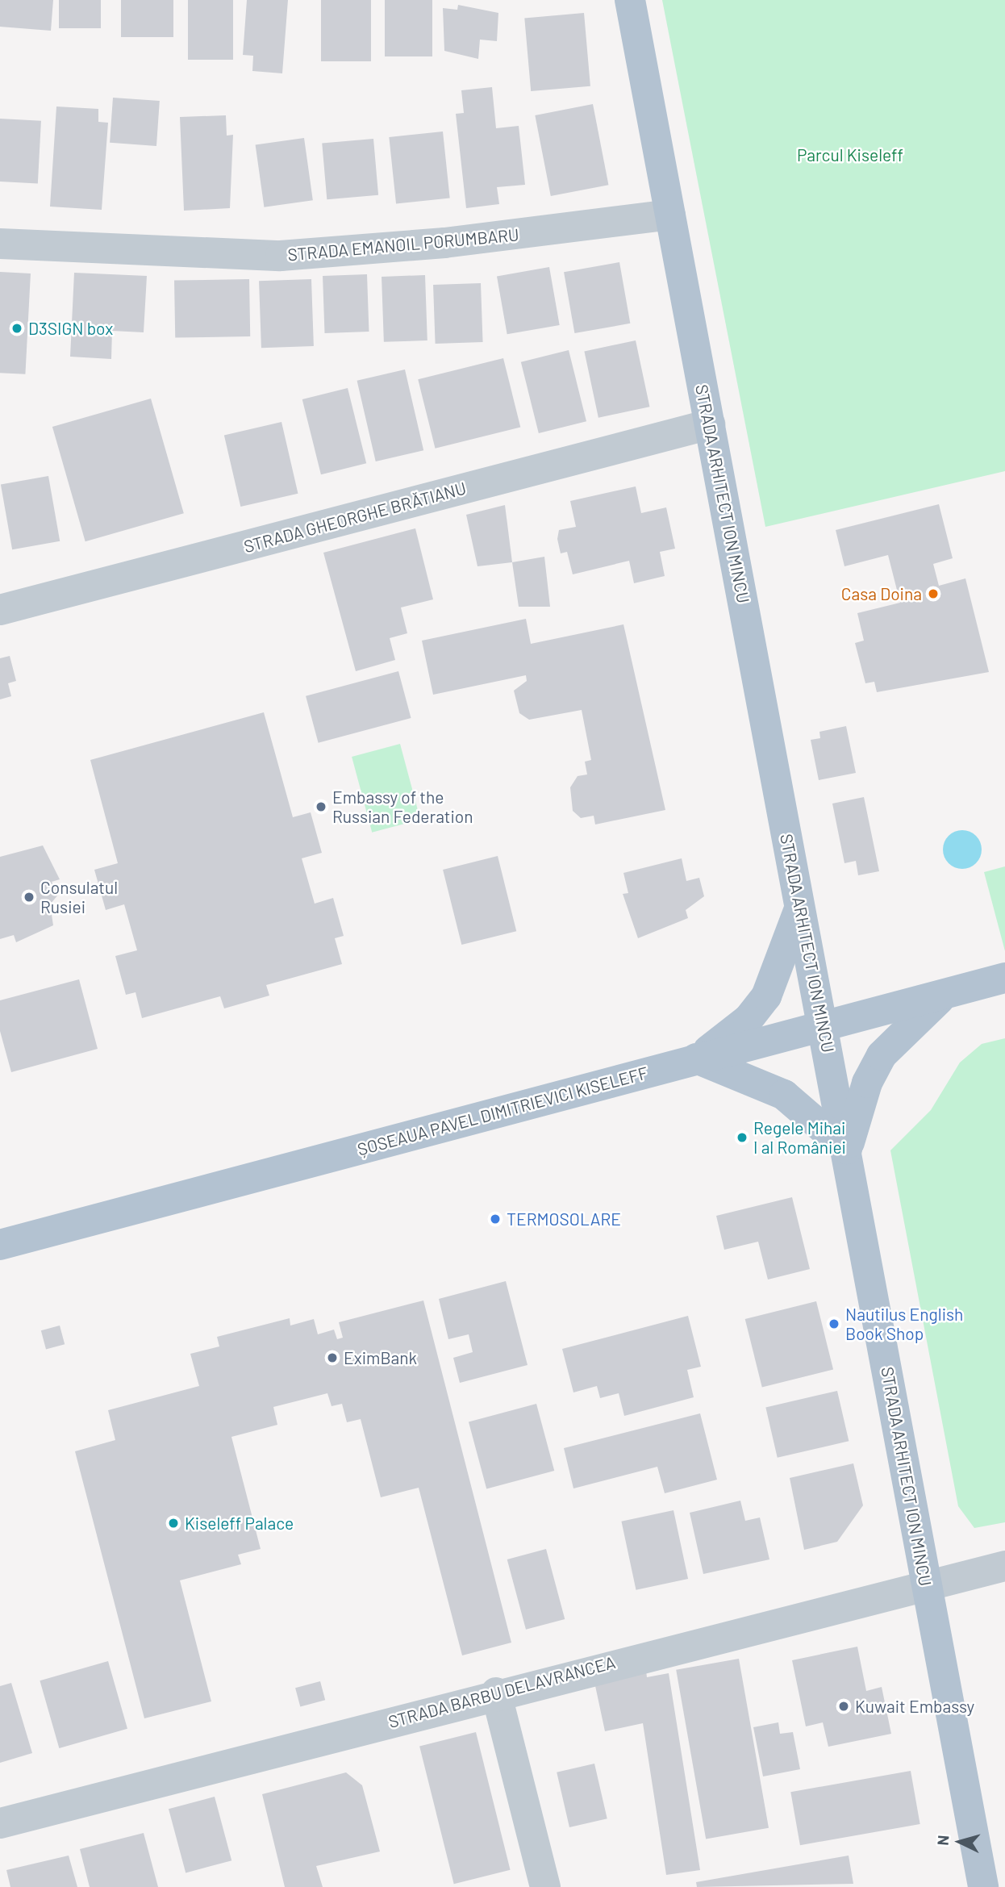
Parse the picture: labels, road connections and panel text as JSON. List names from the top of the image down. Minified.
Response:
{"streets":{"main road":["STRADA ARHITECT ION MINCU","ȘOSEAUA PAVEL DIMITRIEVICI KISELEFF"],"street":["STRADA EMANOIL PORUMBARU","STRADA GHEORGHE BRĂTIANU","STRADA BARBU DELAVRANCEA"]},"crossings":[["STRADA EMANOIL PORUMBARU","STRADA ARHITECT ION MINCU"],["STRADA ARHITECT ION MINCU","STRADA GHEORGHE BRĂTIANU"],["STRADA ARHITECT ION MINCU","ȘOSEAUA PAVEL DIMITRIEVICI KISELEFF"],["STRADA ARHITECT ION MINCU","STRADA BARBU DELAVRANCEA"]],"parks":["Parcul Kiseleff"],"places":["D3SIGN box","Casa Doina","Embassy of the Russian Federation","Consulatul Rusiei","Regele Mihai I al României","TERMOSOLARE","Nautilus English Book Shop","EximBank","Kiseleff Palace","Kuwait Embassy"],"north":"left"}
